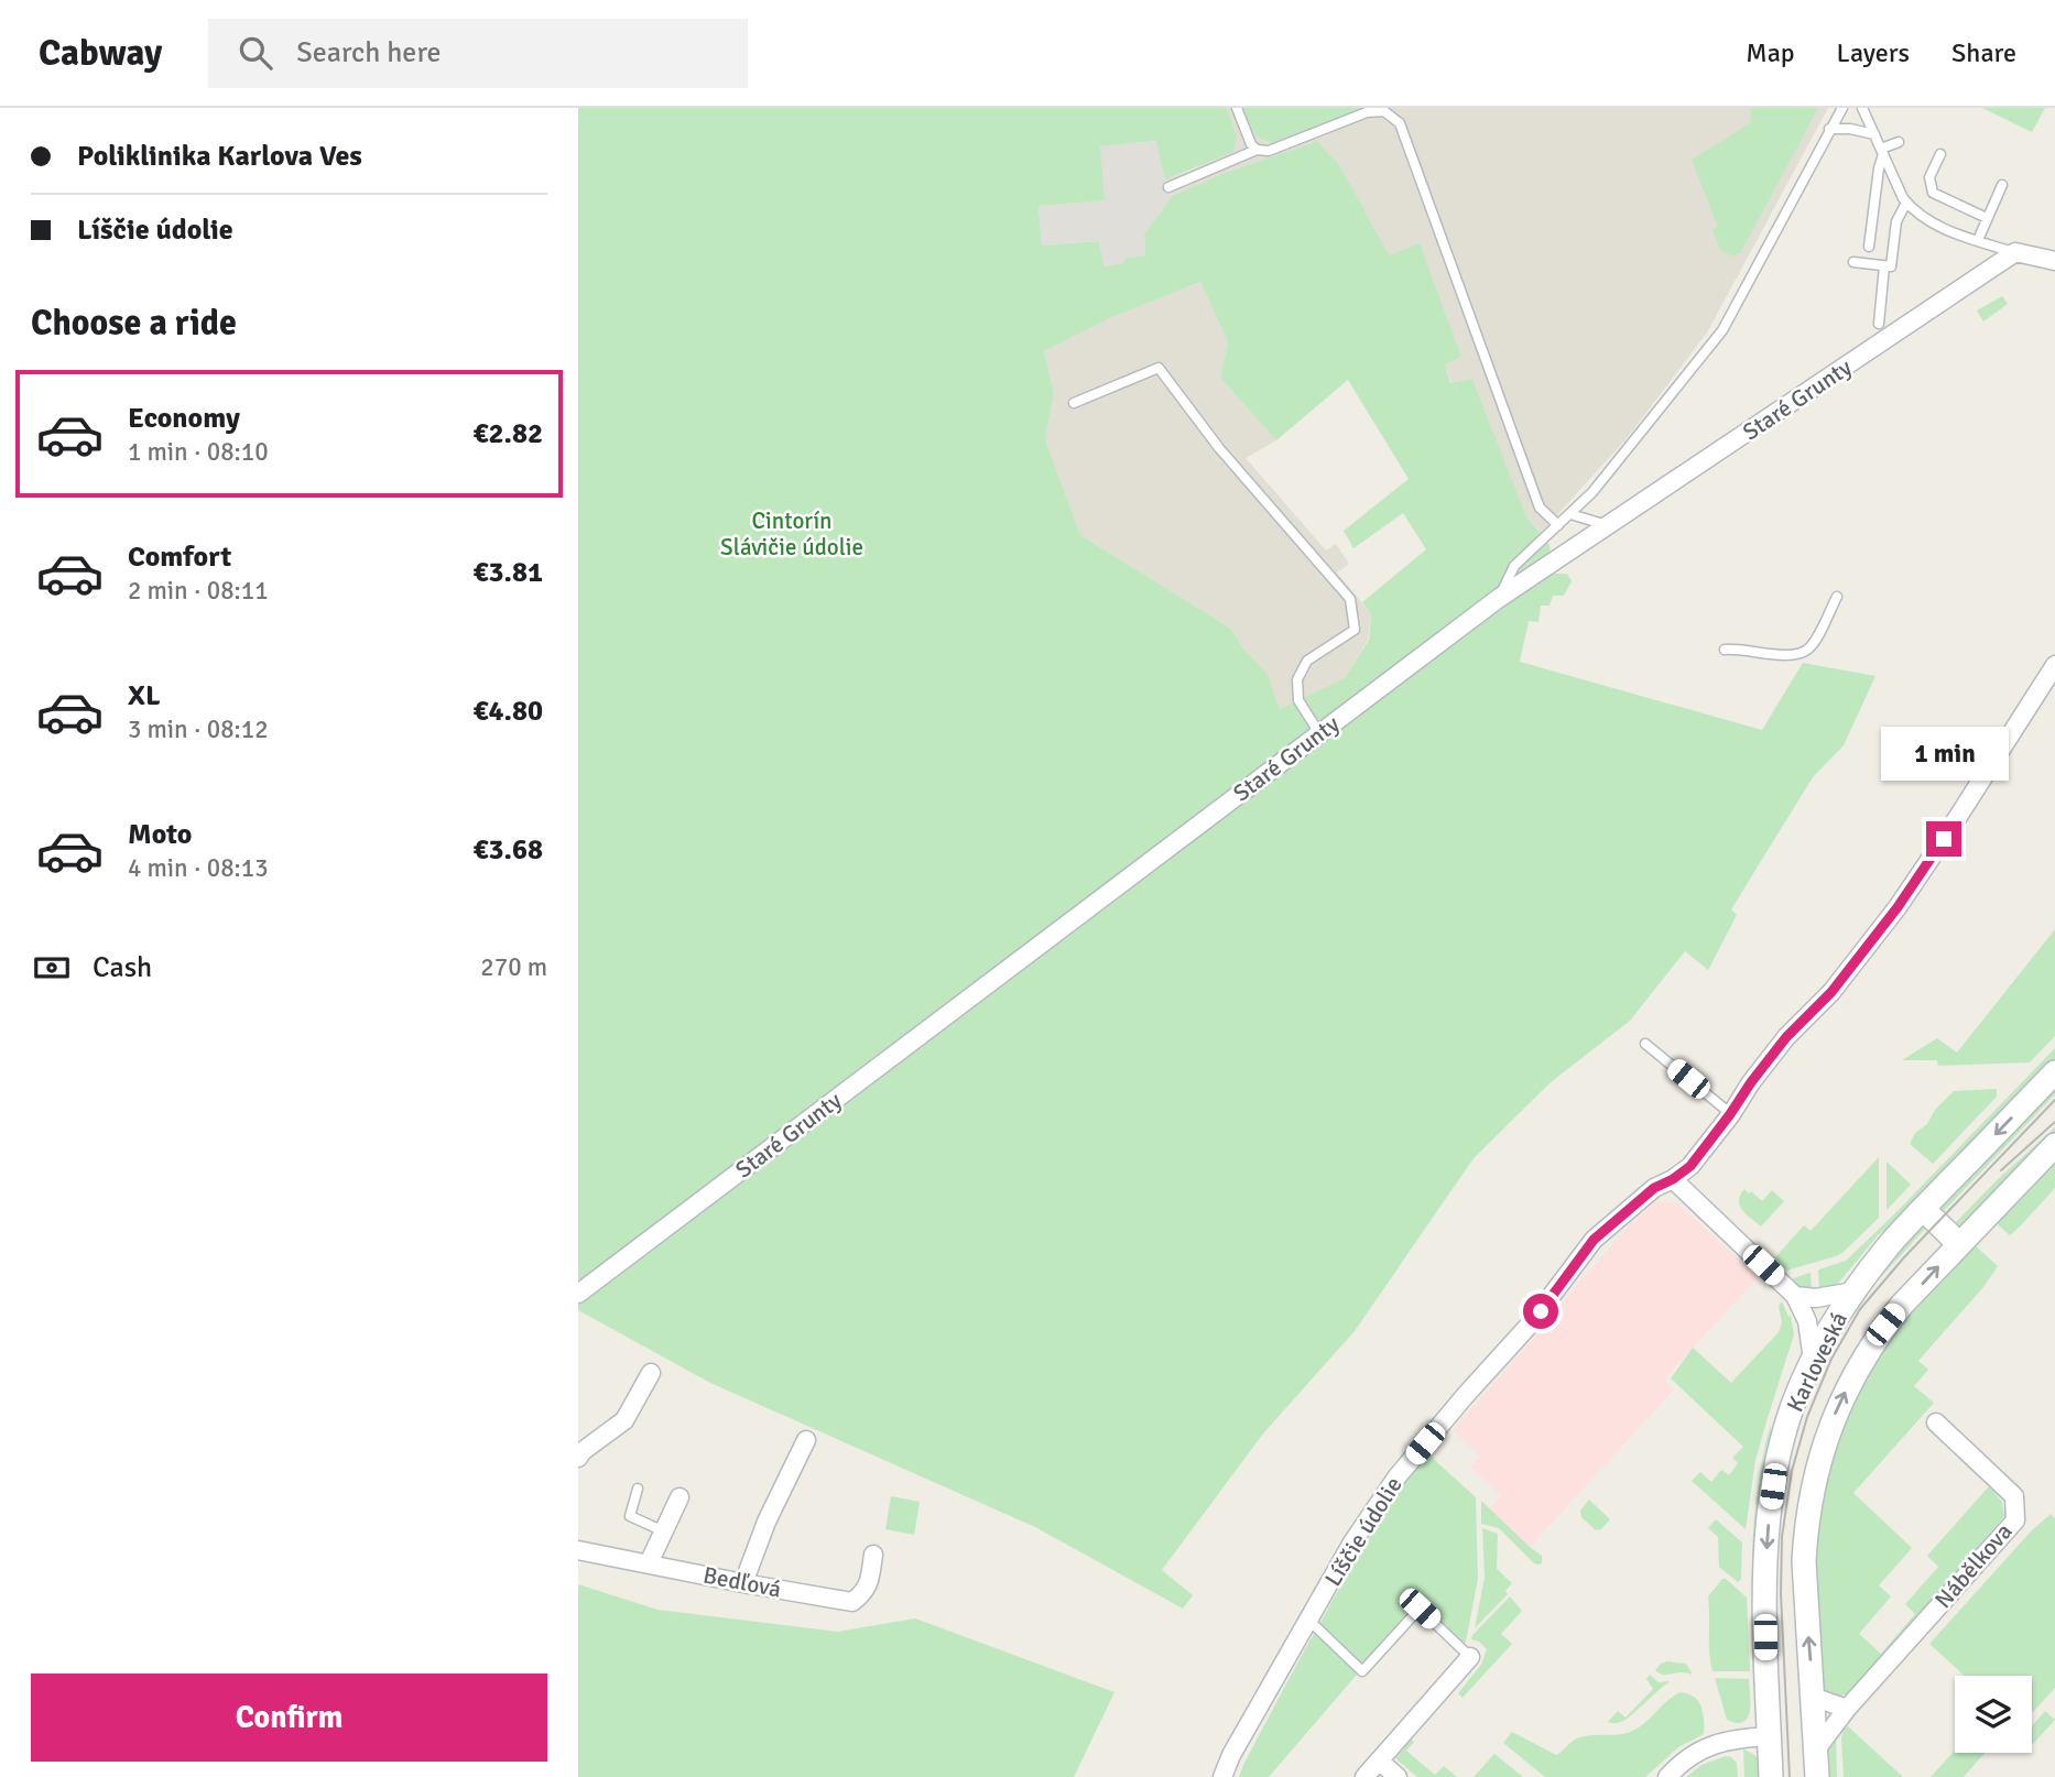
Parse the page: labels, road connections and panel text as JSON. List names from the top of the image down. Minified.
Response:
{"streets":{"main road":["Karloveská"],"street":["Staré Grunty","Líščie údolie","Nábělkova","Bedľová"]},"crossings":[["Karloveská","Nábělkova"]],"parks":["Cintorín Slávičie údolie"],"page":{"header":"Cabway","search":"Search here","nav":["Map","Layers","Share"],"banner":["Poliklinika Karlova Ves","Líščie údolie"],"heading":"Choose a ride","list":[{"name":"Economy","note":"1 min · 08:10","value":"€2.82"},{"name":"Comfort","note":"2 min · 08:11","value":"€3.81"},{"name":"XL","note":"3 min · 08:12","value":"€4.80"},{"name":"Moto","note":"4 min · 08:13","value":"€3.68"}],"bubble":"1 min","pay":["Cash","270 m"],"buttons":"Confirm"}}
